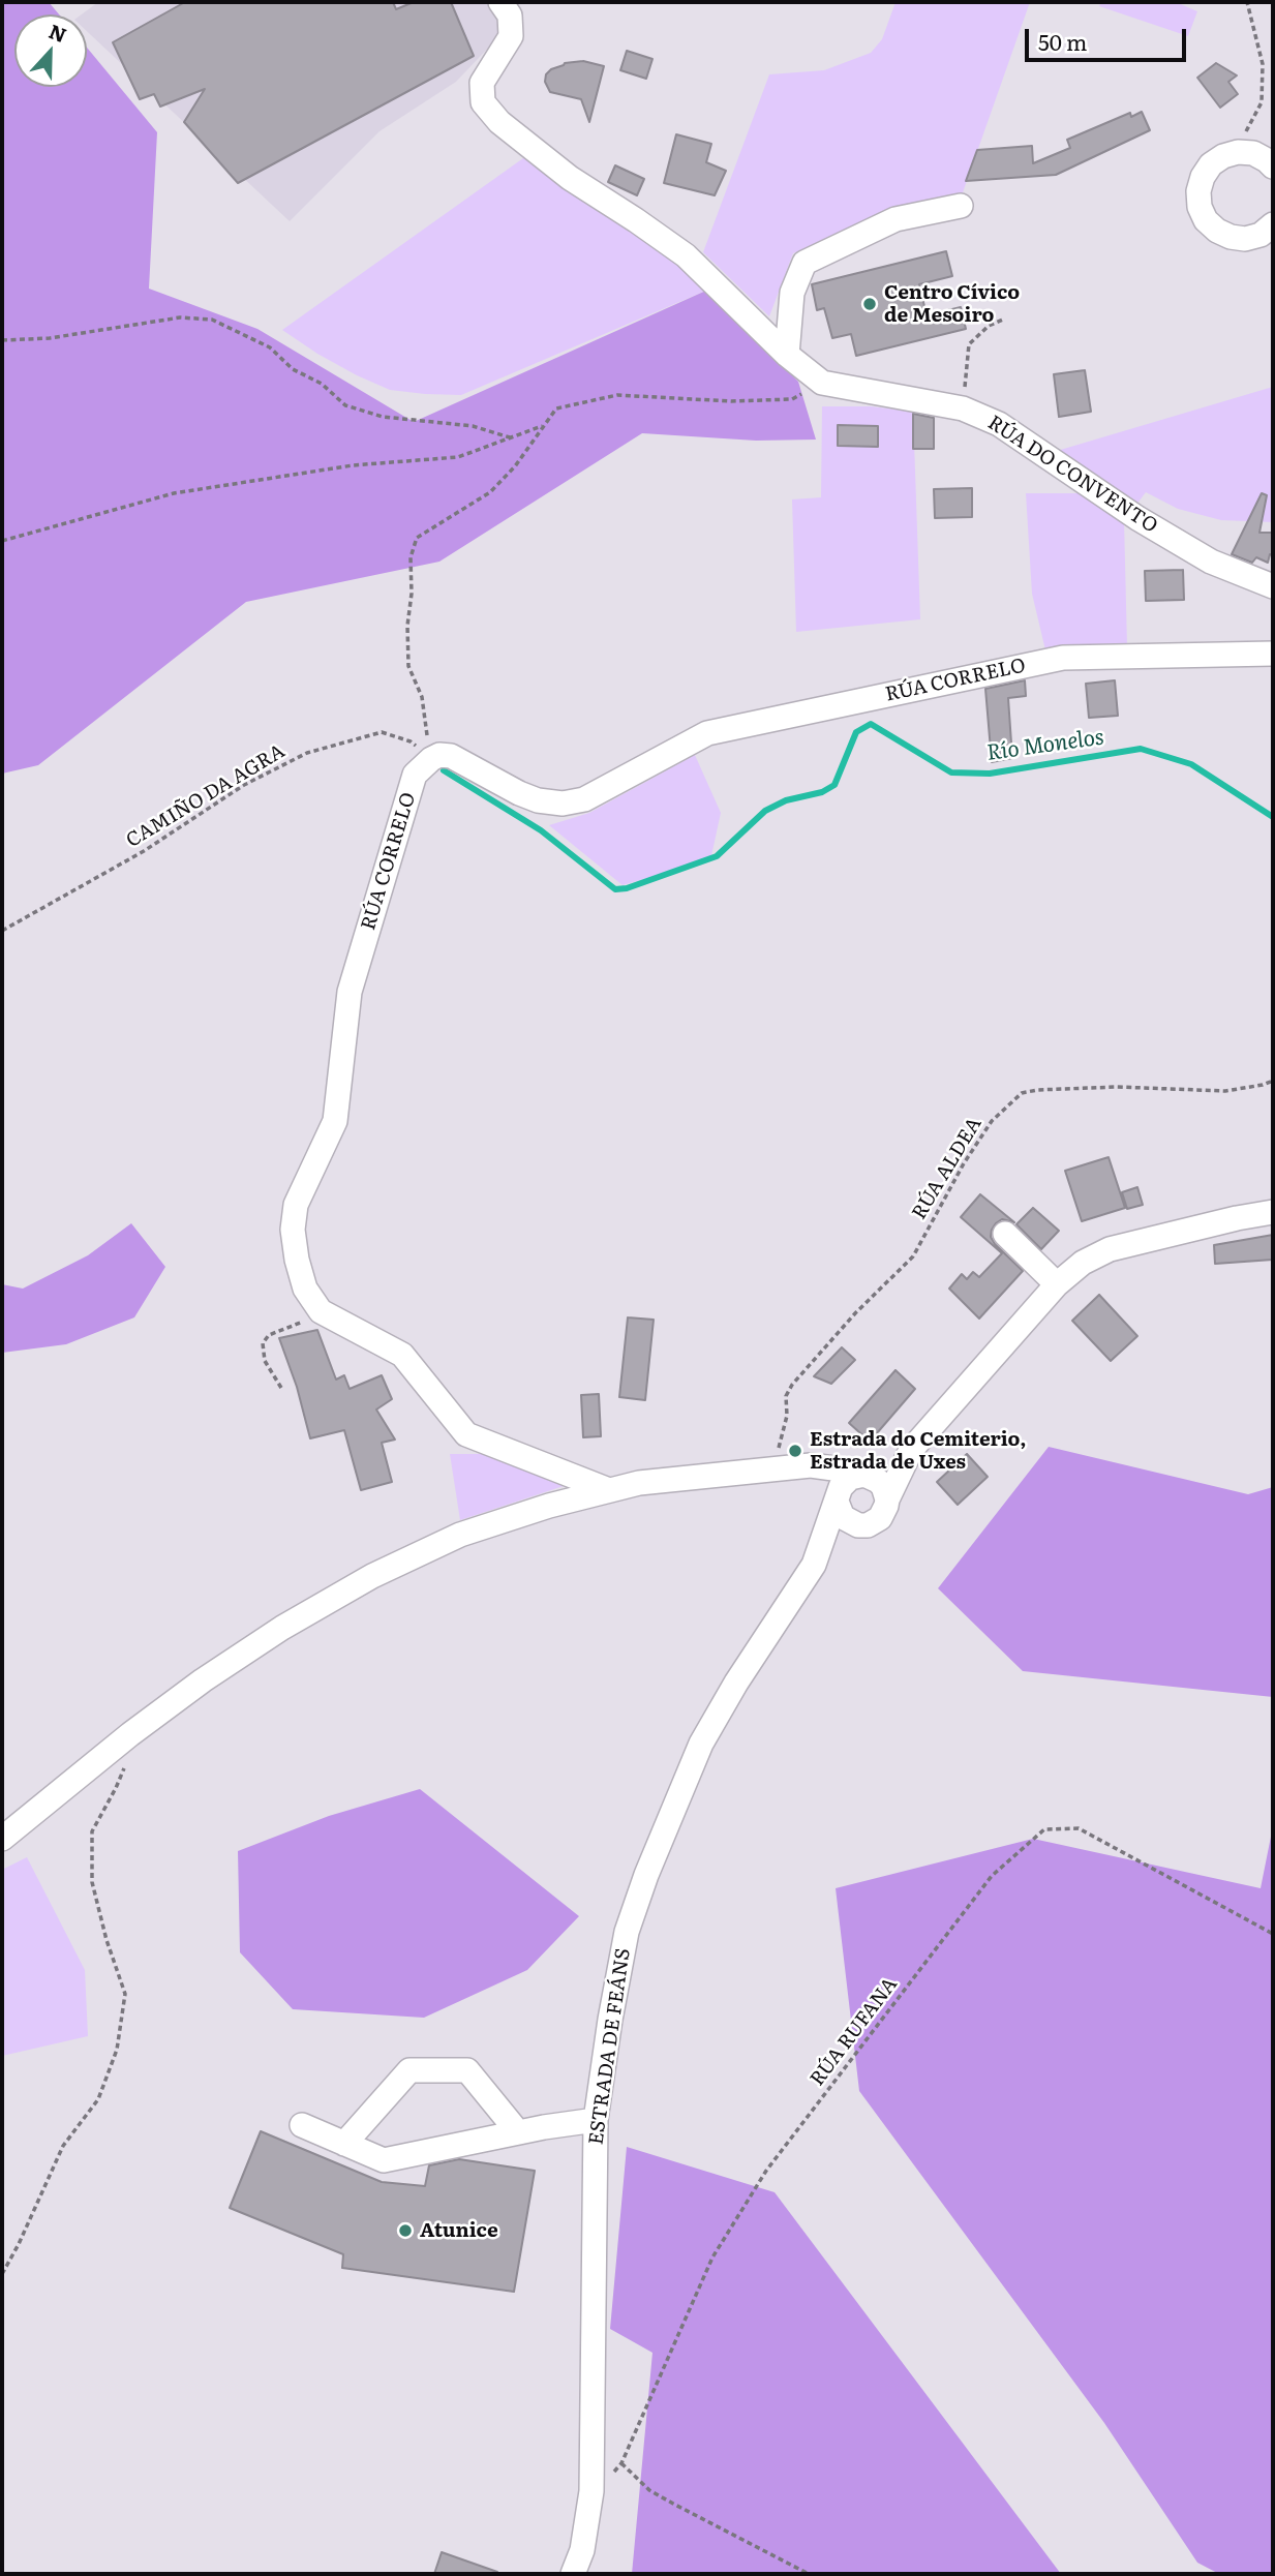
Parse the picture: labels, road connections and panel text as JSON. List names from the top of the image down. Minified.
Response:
{"streets":{"street":["RÚA DO CONVENTO","RÚA CORRELO","ESTRADA DE FEÁNS"],"path":["CAMIÑO DA AGRA","RÚA ALDEA","RÚA RUFANA"]},"crossings":[["RÚA CORRELO","CAMIÑO DA AGRA"],["RÚA RUFANA","ESTRADA DE FEÁNS"]],"water":["Río Monelos"],"places":["Centro Cívico de Mesoiro","Estrada do Cemiterio, Estrada de Uxes","Atunice"],"scale_bar":"50 m","north":"top"}
